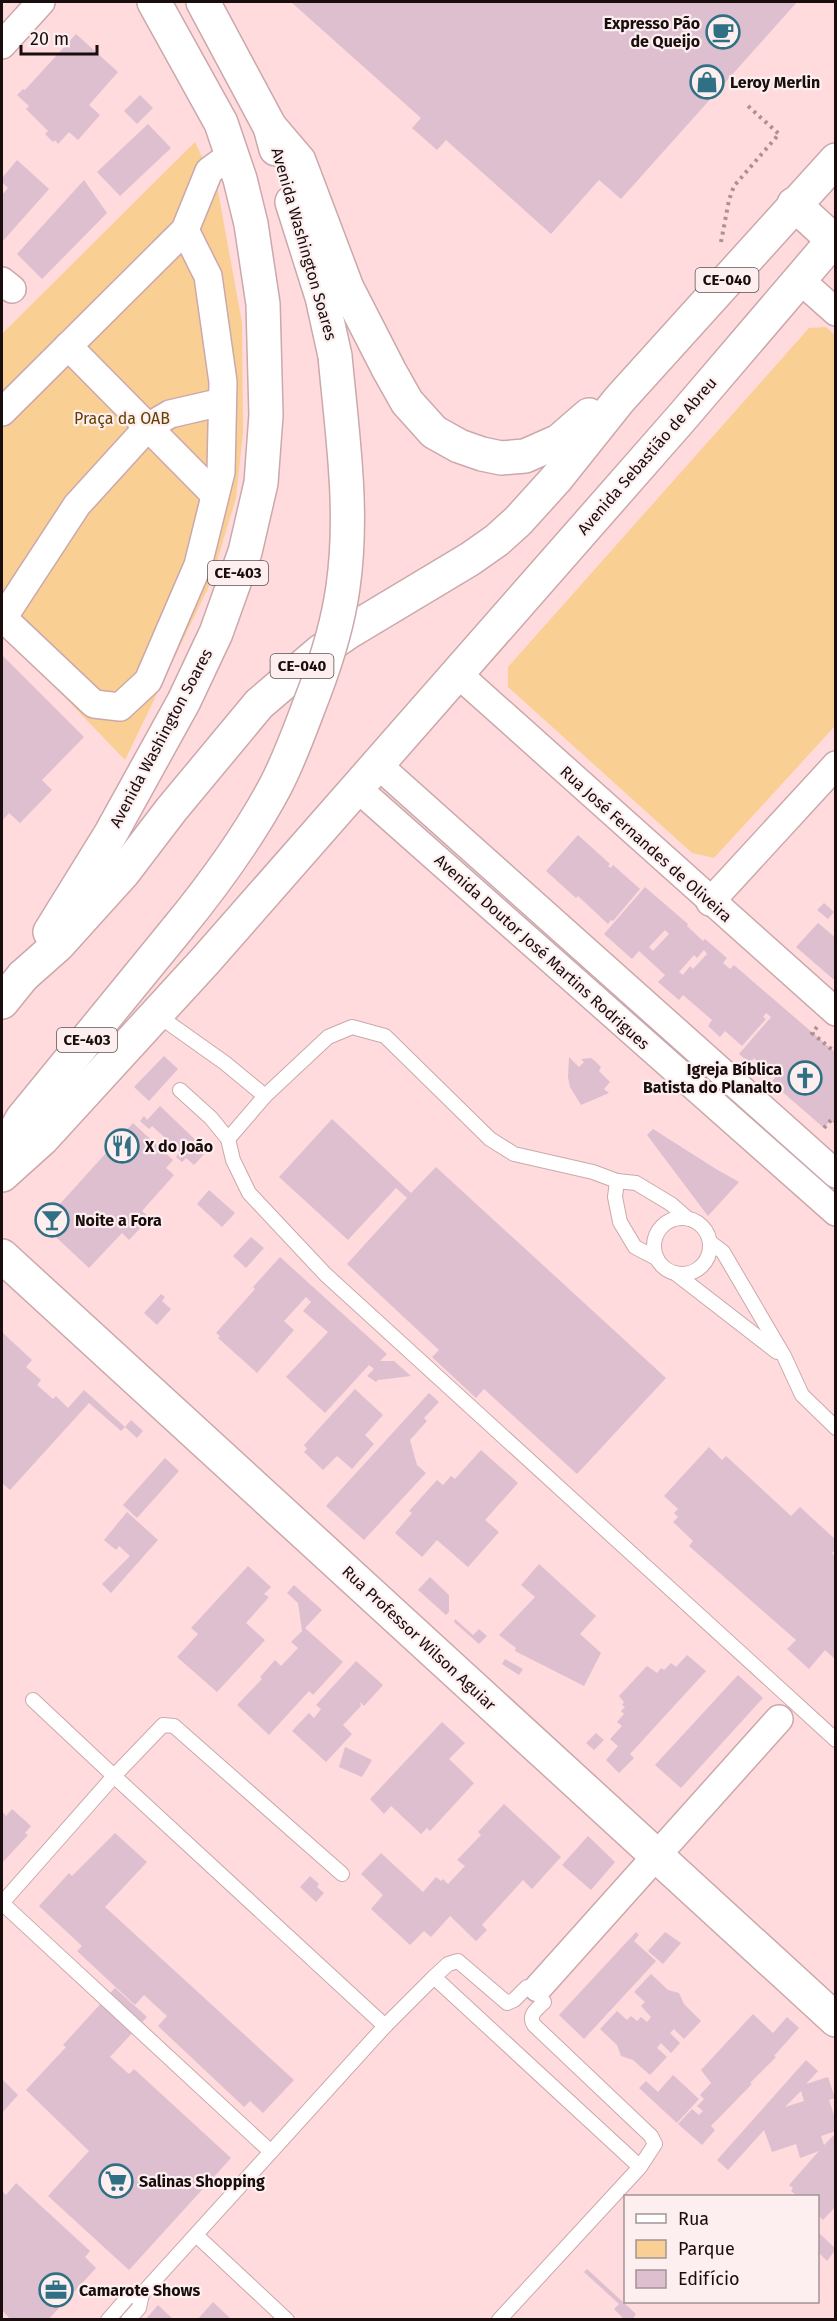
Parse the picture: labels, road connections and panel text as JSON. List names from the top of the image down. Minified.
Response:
{"streets":{"main road":["Avenida Washington Soares","CE-040","Avenida Sebastião de Abreu","CE-403","Rua Professor Wilson Aguiar"],"street":["Rua José Fernandes de Oliveira","Avenida Doutor José Martins Rodrigues"]},"crossings":[["Avenida Washington Soares","CE-040"],["CE-040","Avenida Sebastião de Abreu"],["CE-040","Rua José Fernandes de Oliveira"],["CE-040","Avenida Doutor José Martins Rodrigues"],["Avenida Sebastião de Abreu","Rua José Fernandes de Oliveira"]],"parks":["Praça da OAB"],"places":{"cafe":["Expresso Pão de Queijo"],"shop":["Leroy Merlin"],"church":["Igreja Bíblica Batista do Planalto"],"restaurant":["X do João"],"bar":["Noite a Fora"],"supermarket":["Salinas Shopping"],"office":["Camarote Shows"]},"legend":["Rua","Parque","Edifício"],"scale_bar":"20 m"}
